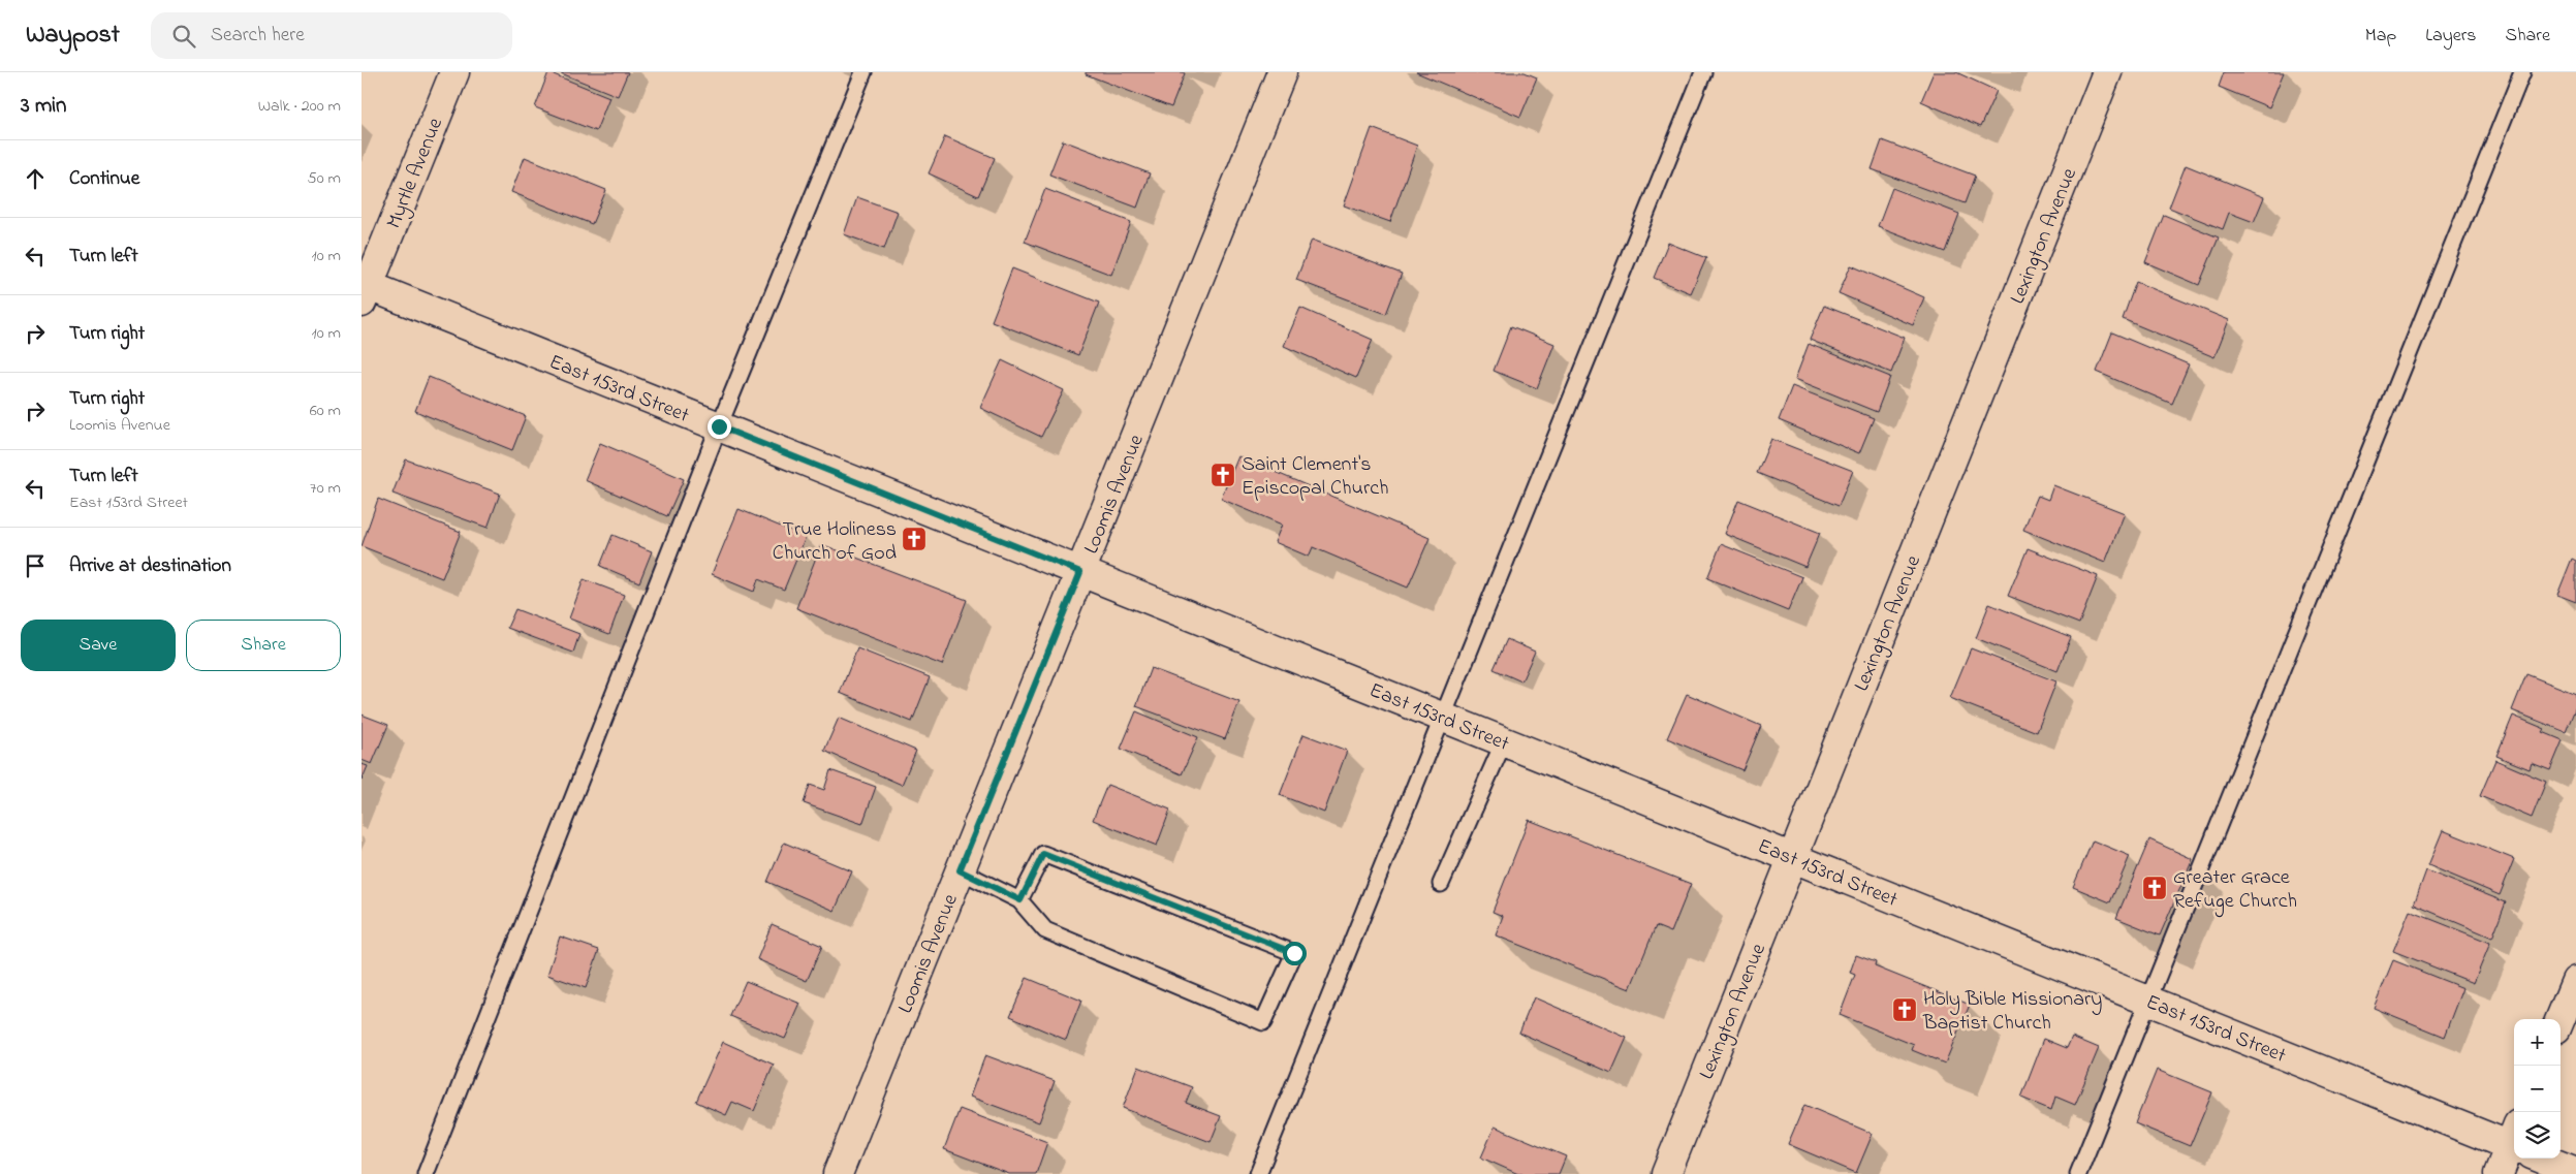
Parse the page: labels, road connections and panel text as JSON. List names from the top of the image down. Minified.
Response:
{"streets":{"street":["Myrtle Avenue","Lexington Avenue","East 153rd Street","Loomis Avenue"]},"crossings":[["Myrtle Avenue","East 153rd Street"],["Lexington Avenue","East 153rd Street"],["East 153rd Street","Loomis Avenue"]],"places":{"church":["Saint Clement's Episcopal Church","True Holiness Church of God","Greater Grace Refuge Church","Holy Bible Missionary Baptist Church"]},"page":{"header":"Waypost","search":"Search here","nav":["Map","Layers","Share"],"heading":["3 min","Walk · 200 m"],"list":[["Continue","50 m"],["Turn left","10 m"],["Turn right","10 m"],["Turn right","Loomis Avenue","60 m"],["Turn left","East 153rd Street","70 m"],"Arrive at destination"],"buttons":["Save","Share"],"map_buttons":["+","−"]}}
